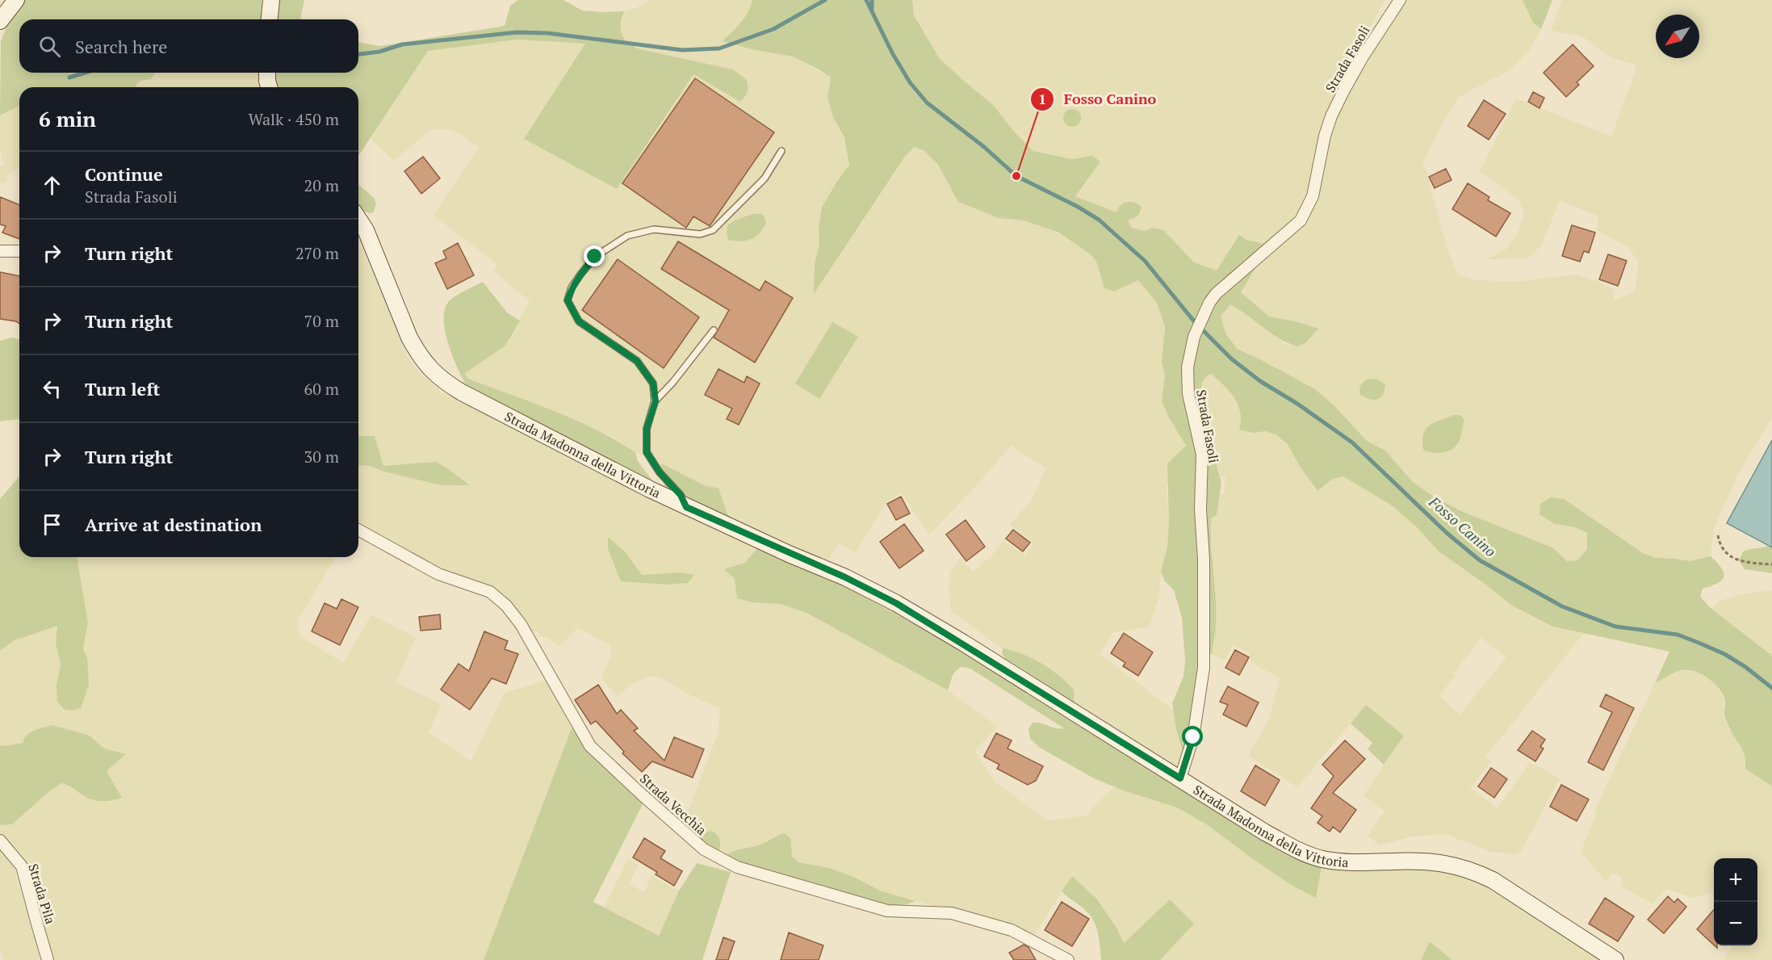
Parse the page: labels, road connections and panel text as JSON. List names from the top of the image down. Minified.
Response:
{"streets":{"street":["Strada Fasoli","Strada Madonna della Vittoria","Strada Vecchia","Strada Pila"]},"crossings":[["Strada Fasoli","Strada Madonna della Vittoria"]],"water":["Fosso Canino"],"places":["Fosso Canino"],"north":"bottom left","page":{"search":"Search here","heading":["6 min","Walk · 450 m"],"list":[["Continue","Strada Fasoli","20 m"],["Turn right","270 m"],["Turn right","70 m"],["Turn left","60 m"],["Turn right","30 m"],"Arrive at destination"],"map_buttons":["+","−"]}}
